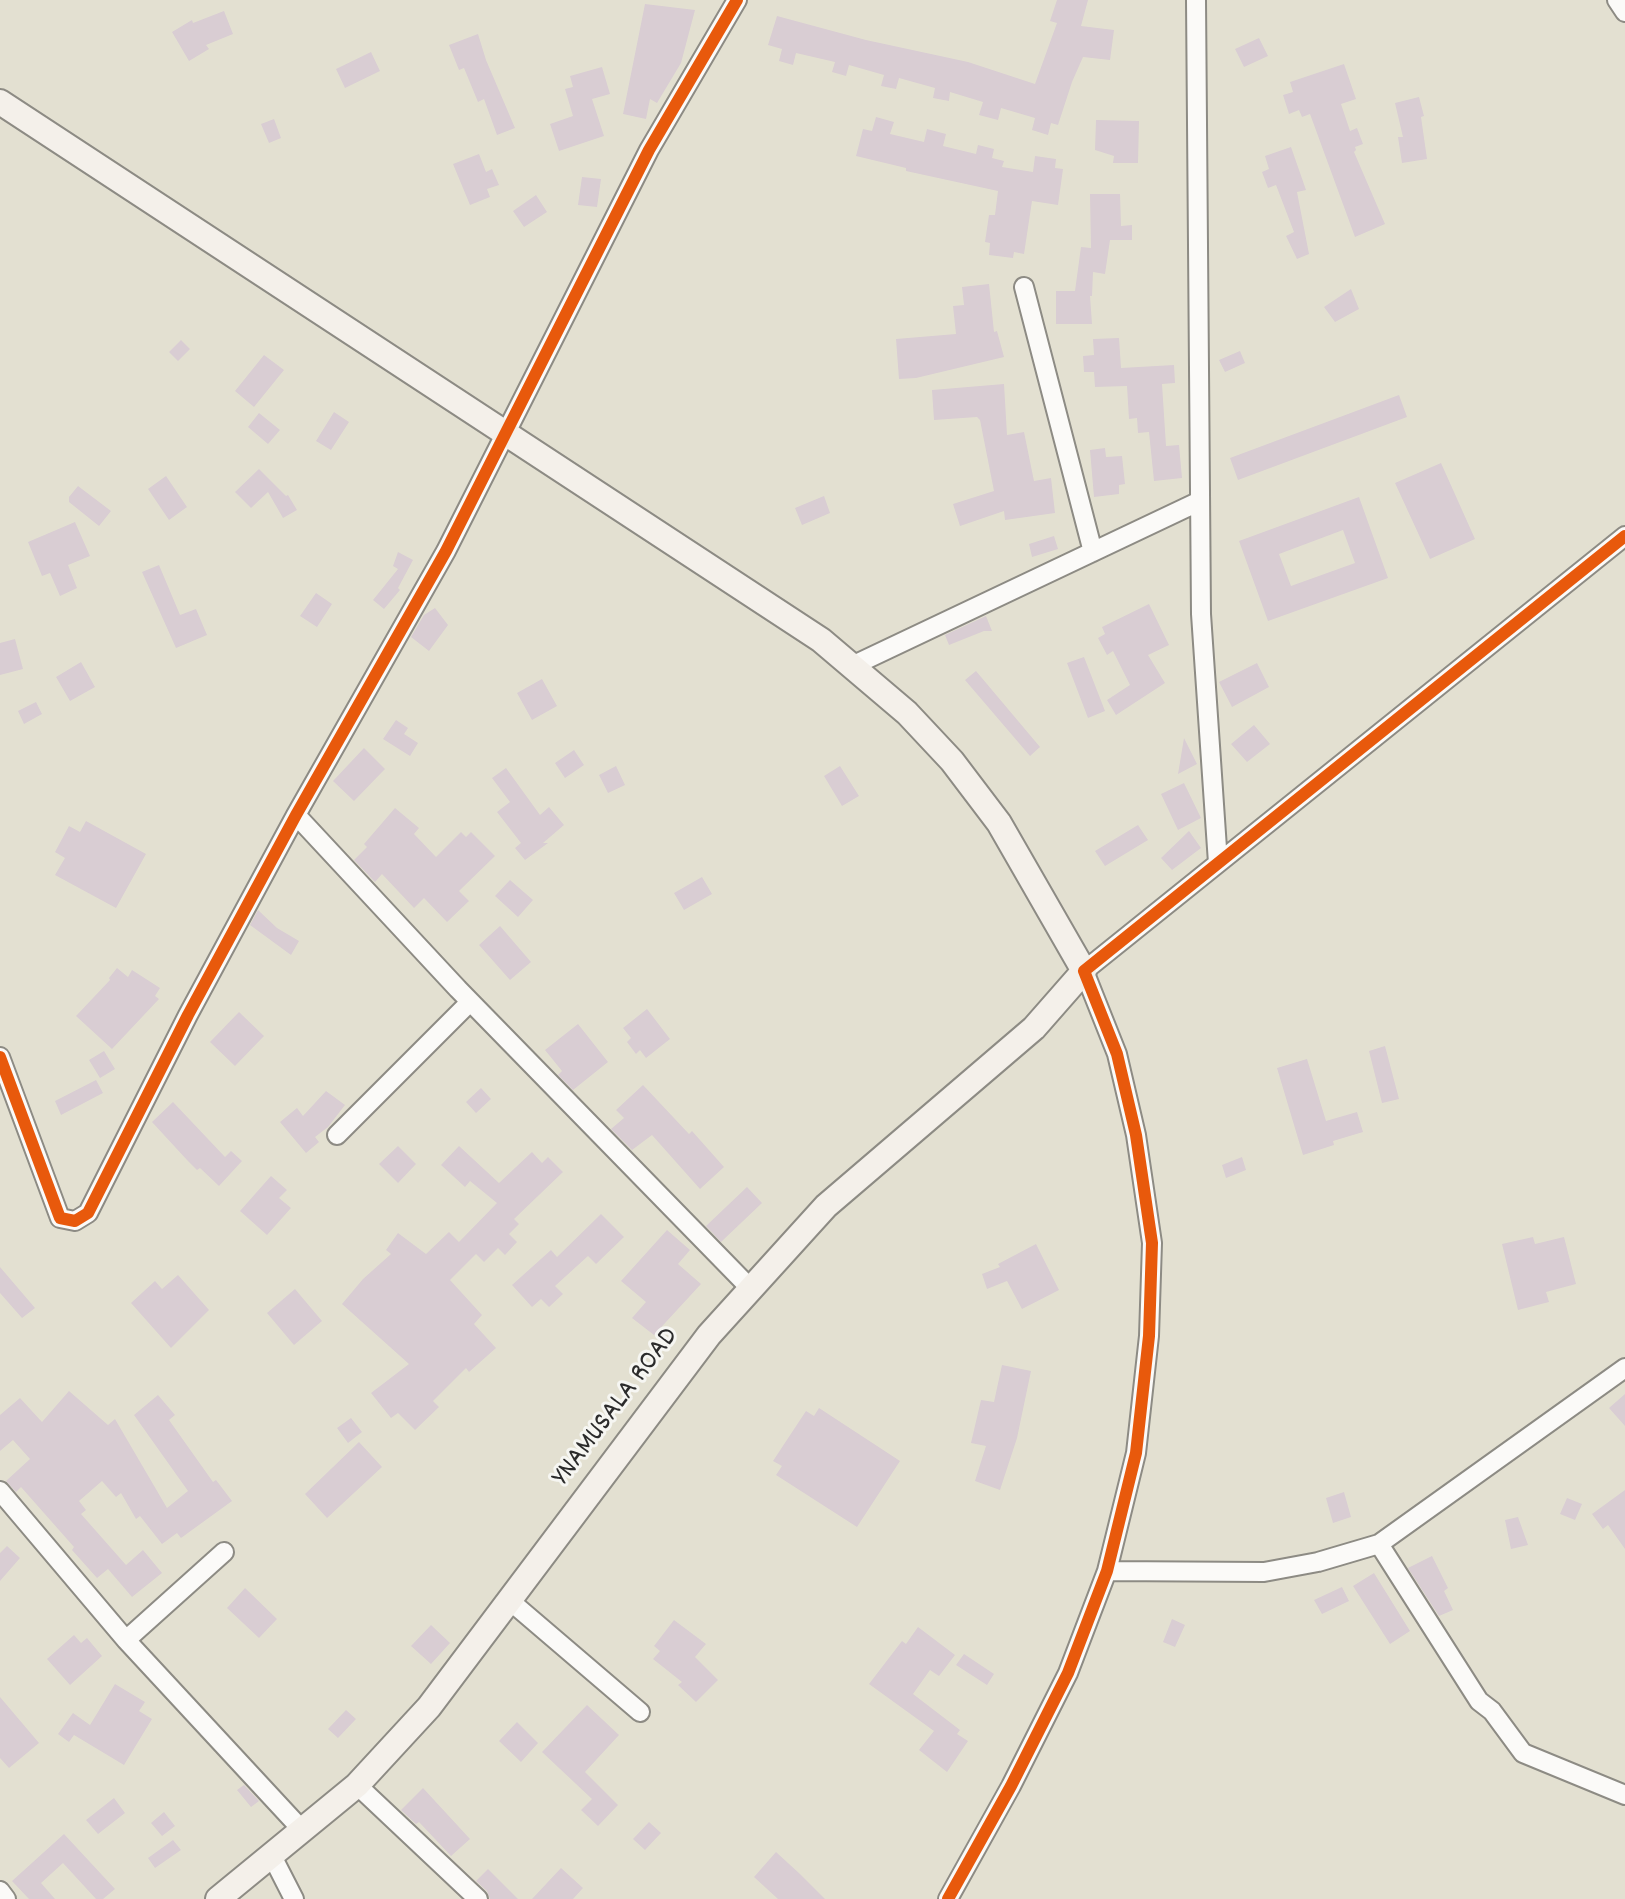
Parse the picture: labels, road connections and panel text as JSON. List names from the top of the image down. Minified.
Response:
{"streets":{"main road":["YNAMUSALA ROAD"]}}
